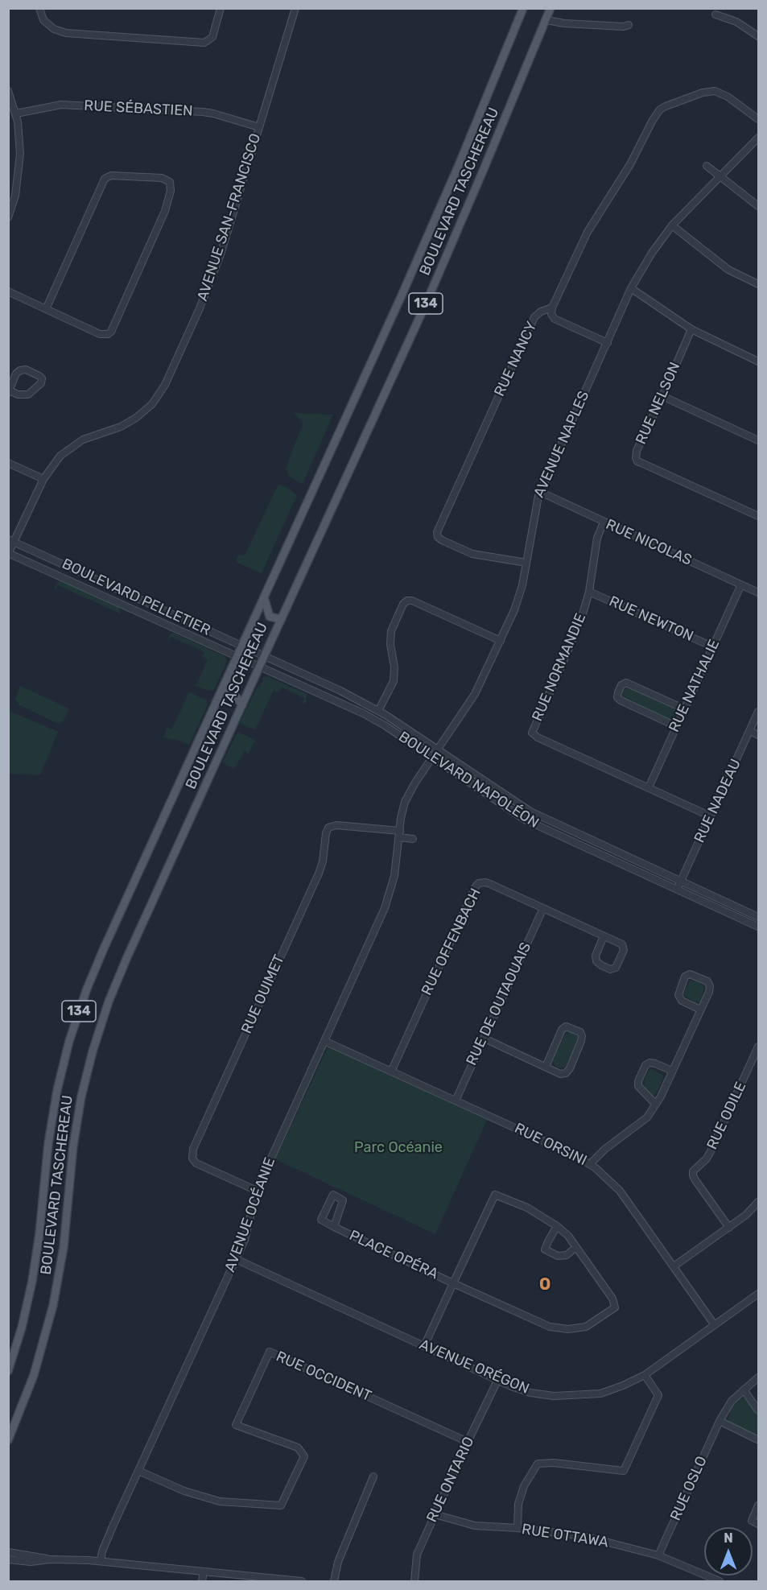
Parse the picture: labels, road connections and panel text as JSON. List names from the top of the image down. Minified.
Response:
{"streets":{"main road":["BOULEVARD TASCHEREAU","134"],"street":["RUE SÉBASTIEN","AVENUE SAN-FRANCISCO","RUE NANCY","RUE NELSON","AVENUE NAPLES","RUE NICOLAS","BOULEVARD PELLETIER","RUE NEWTON","RUE NORMANDIE","RUE NATHALIE","BOULEVARD NAPOLÉON","RUE NADEAU","RUE OFFENBACH","RUE OUIMET","RUE DE OUTAOUAIS","RUE ODILE","RUE ORSINI","AVENUE OCÉANIE","PLACE OPÉRA","AVENUE ORÉGON","RUE OCCIDENT","RUE ONTARIO","RUE OSLO","RUE OTTAWA"]},"crossings":[["RUE SÉBASTIEN","AVENUE SAN-FRANCISCO"],["BOULEVARD TASCHEREAU","BOULEVARD PELLETIER"],["BOULEVARD TASCHEREAU","BOULEVARD NAPOLÉON"],["AVENUE SAN-FRANCISCO","BOULEVARD PELLETIER"],["RUE NANCY","AVENUE NAPLES"],["AVENUE NAPLES","RUE NICOLAS"],["AVENUE NAPLES","BOULEVARD NAPOLÉON"],["AVENUE NAPLES","AVENUE OCÉANIE"],["RUE NICOLAS","RUE NORMANDIE"],["RUE NICOLAS","RUE NATHALIE"],["BOULEVARD PELLETIER","BOULEVARD NAPOLÉON"],["RUE NEWTON","RUE NORMANDIE"],["RUE NEWTON","RUE NATHALIE"],["RUE NORMANDIE","RUE NATHALIE"],["RUE NORMANDIE","RUE NADEAU"],["BOULEVARD NAPOLÉON","RUE NADEAU"],["BOULEVARD NAPOLÉON","AVENUE OCÉANIE"],["RUE OFFENBACH","RUE DE OUTAOUAIS"],["RUE OFFENBACH","RUE ORSINI"],["RUE OUIMET","AVENUE OCÉANIE"],["RUE DE OUTAOUAIS","RUE ORSINI"],["RUE ORSINI","AVENUE OCÉANIE"],["RUE ORSINI","AVENUE ORÉGON"],["AVENUE OCÉANIE","AVENUE ORÉGON"],["AVENUE OCÉANIE","RUE OCCIDENT"],["AVENUE ORÉGON","RUE ONTARIO"],["RUE OCCIDENT","RUE ONTARIO"],["RUE ONTARIO","RUE OTTAWA"],["RUE OSLO","RUE OTTAWA"]],"districts":["O"],"parks":["Parc Océanie"],"north":"top"}
